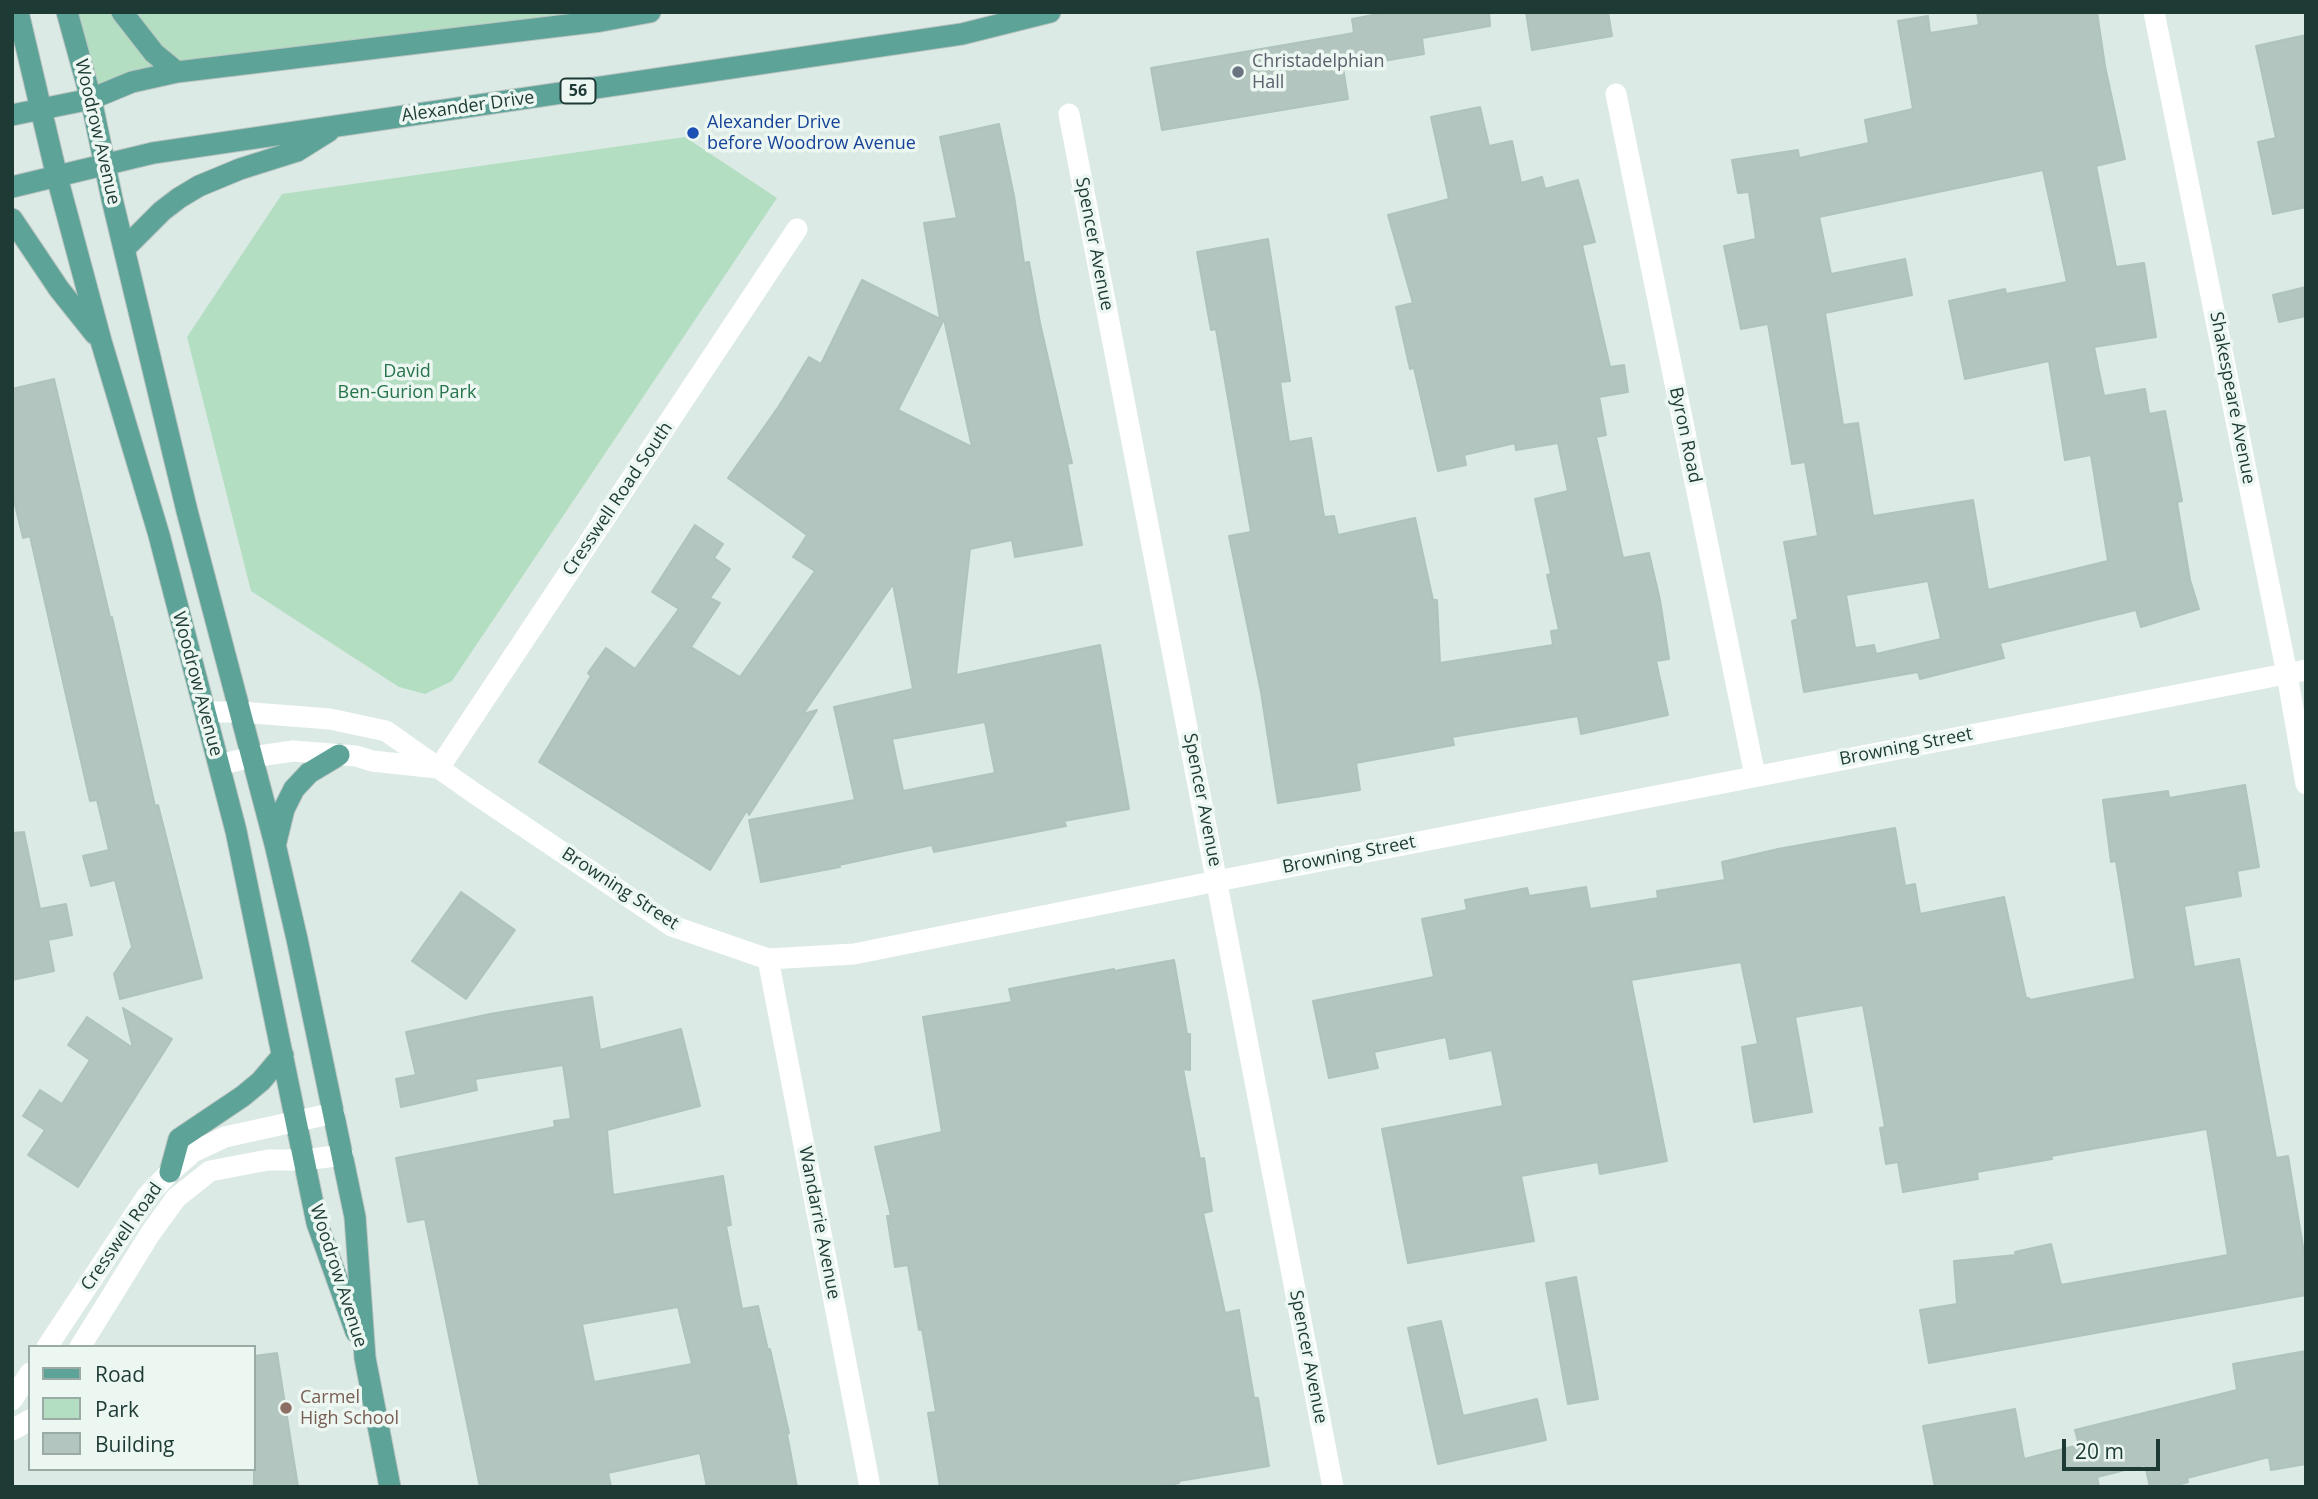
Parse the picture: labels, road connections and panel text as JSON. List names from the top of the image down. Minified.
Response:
{"streets":{"main road":["56","Alexander Drive","Woodrow Avenue"],"street":["Spencer Avenue","Shakespeare Avenue","Byron Road","Cresswell Road South","Browning Street","Wandarrie Avenue","Cresswell Road"]},"crossings":[["Alexander Drive","Woodrow Avenue"],["Woodrow Avenue","Browning Street"],["Woodrow Avenue","Cresswell Road"],["Spencer Avenue","Browning Street"],["Shakespeare Avenue","Browning Street"],["Byron Road","Browning Street"],["Cresswell Road South","Browning Street"],["Browning Street","Wandarrie Avenue"]],"parks":["David Ben-Gurion Park"],"places":["Christadelphian Hall","Alexander Drive before Woodrow Avenue","Carmel High School"],"legend":["Road","Park","Building"],"scale_bar":"20 m"}
